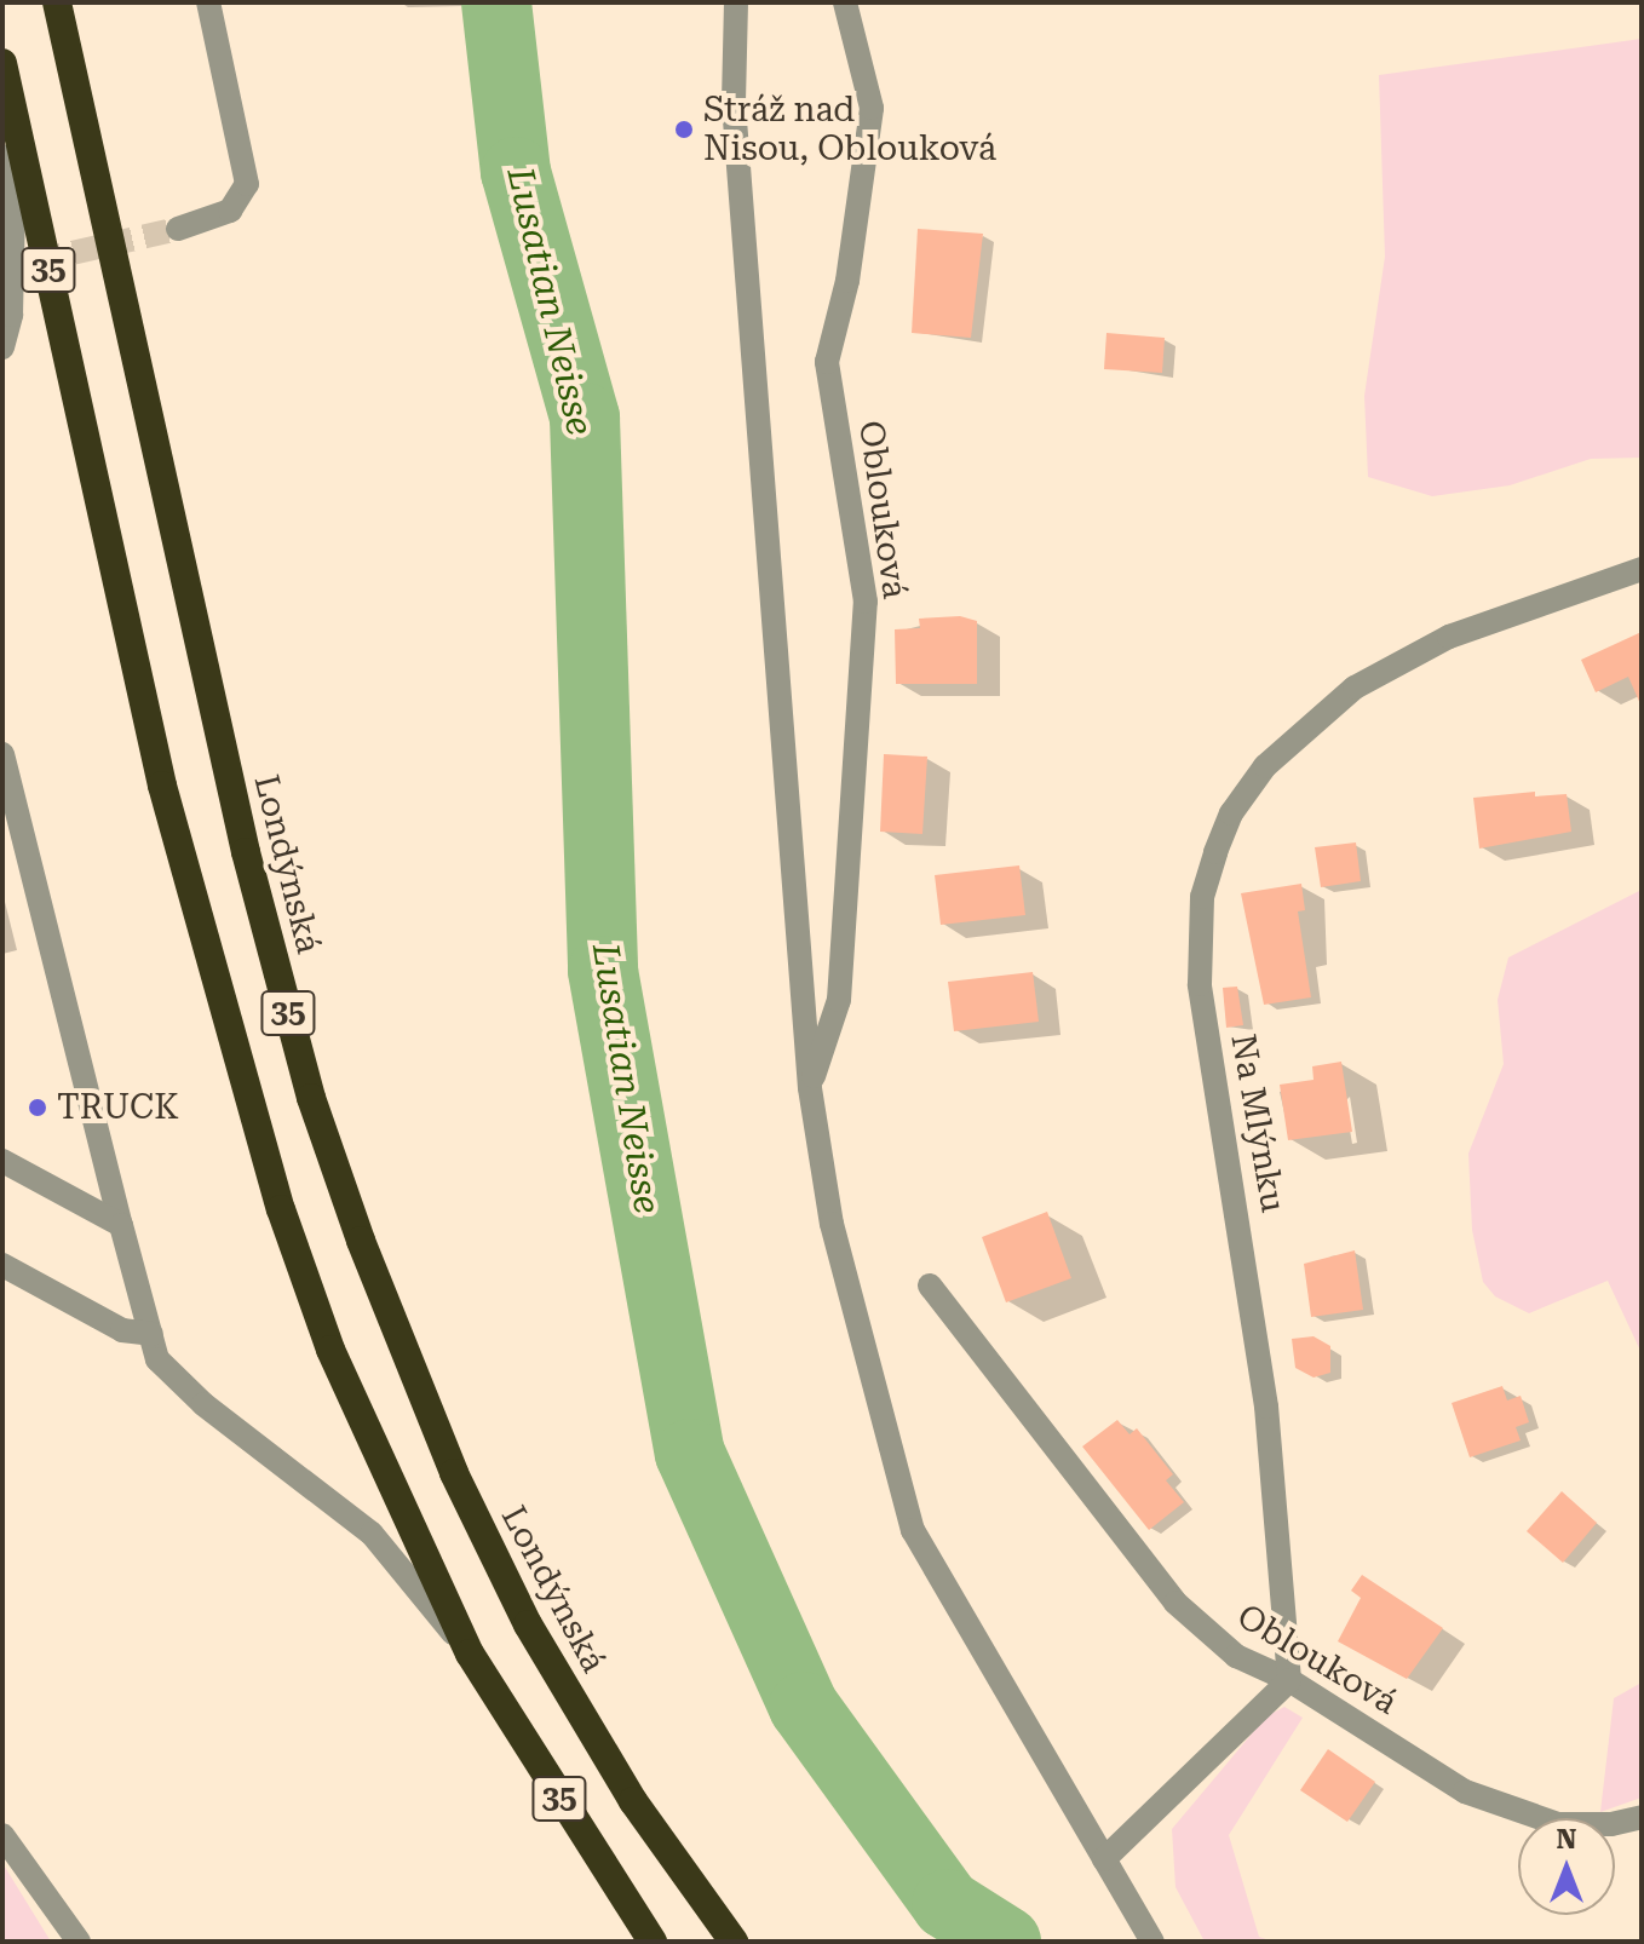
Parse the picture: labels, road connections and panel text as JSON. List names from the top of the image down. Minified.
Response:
{"streets":{"highway":["35","Londýnská"],"street":["Oblouková","Na Mlýnku"]},"crossings":[["Oblouková","Na Mlýnku"]],"water":["Lusatian Neisse"],"places":["Stráž nad Nisou, Oblouková","TRUCK"],"north":"top"}
